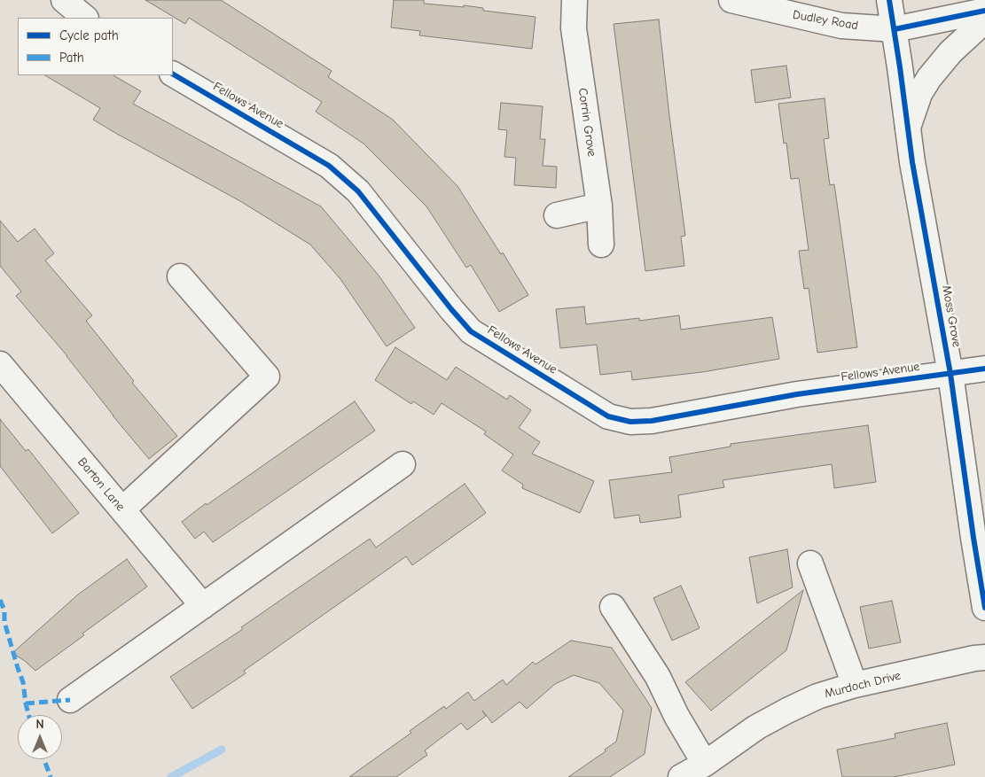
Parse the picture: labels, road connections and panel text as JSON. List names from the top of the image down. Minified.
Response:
{"streets":{"main road":["Dudley Road","Fellows Avenue","Corrin Grove","Moss Grove","Barton Lane","Murdoch Drive"]},"crossings":[["Dudley Road","Moss Grove"],["Fellows Avenue","Moss Grove"]],"legend":["Cycle path","Path"],"north":"top"}
